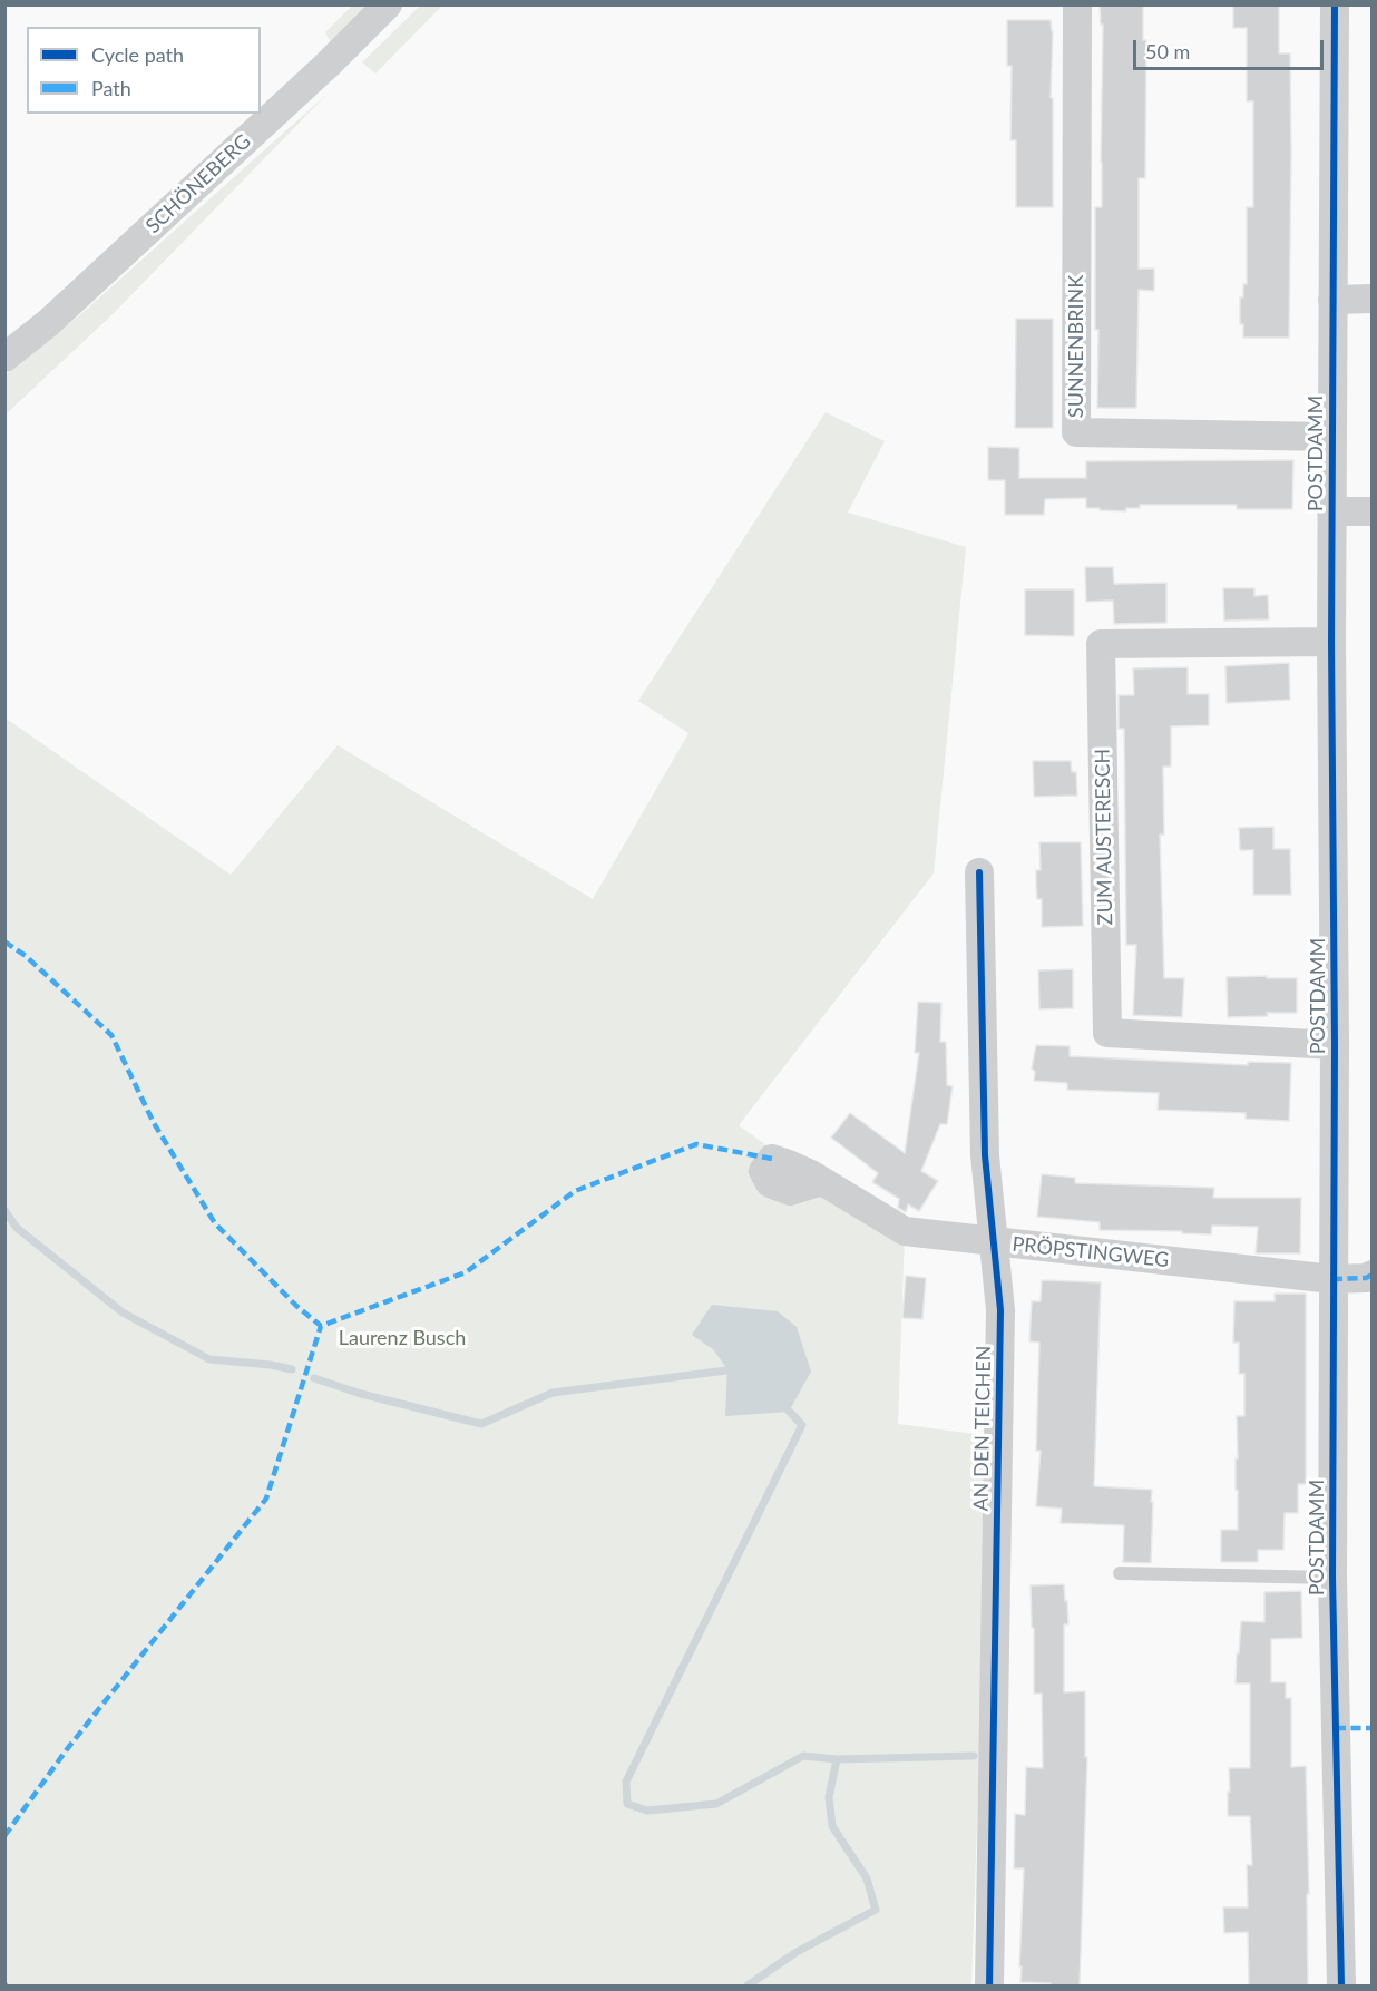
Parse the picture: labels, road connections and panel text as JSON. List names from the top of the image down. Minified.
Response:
{"streets":{"street":["SCHÖNEBERG","SUNNENBRINK","POSTDAMM","ZUM AUSTERESCH","PRÖPSTINGWEG","AN DEN TEICHEN"]},"crossings":[["SUNNENBRINK","POSTDAMM"],["POSTDAMM","ZUM AUSTERESCH"],["POSTDAMM","PRÖPSTINGWEG"],["PRÖPSTINGWEG","AN DEN TEICHEN"]],"parks":["Laurenz Busch"],"legend":["Cycle path","Path"],"scale_bar":"50 m"}
